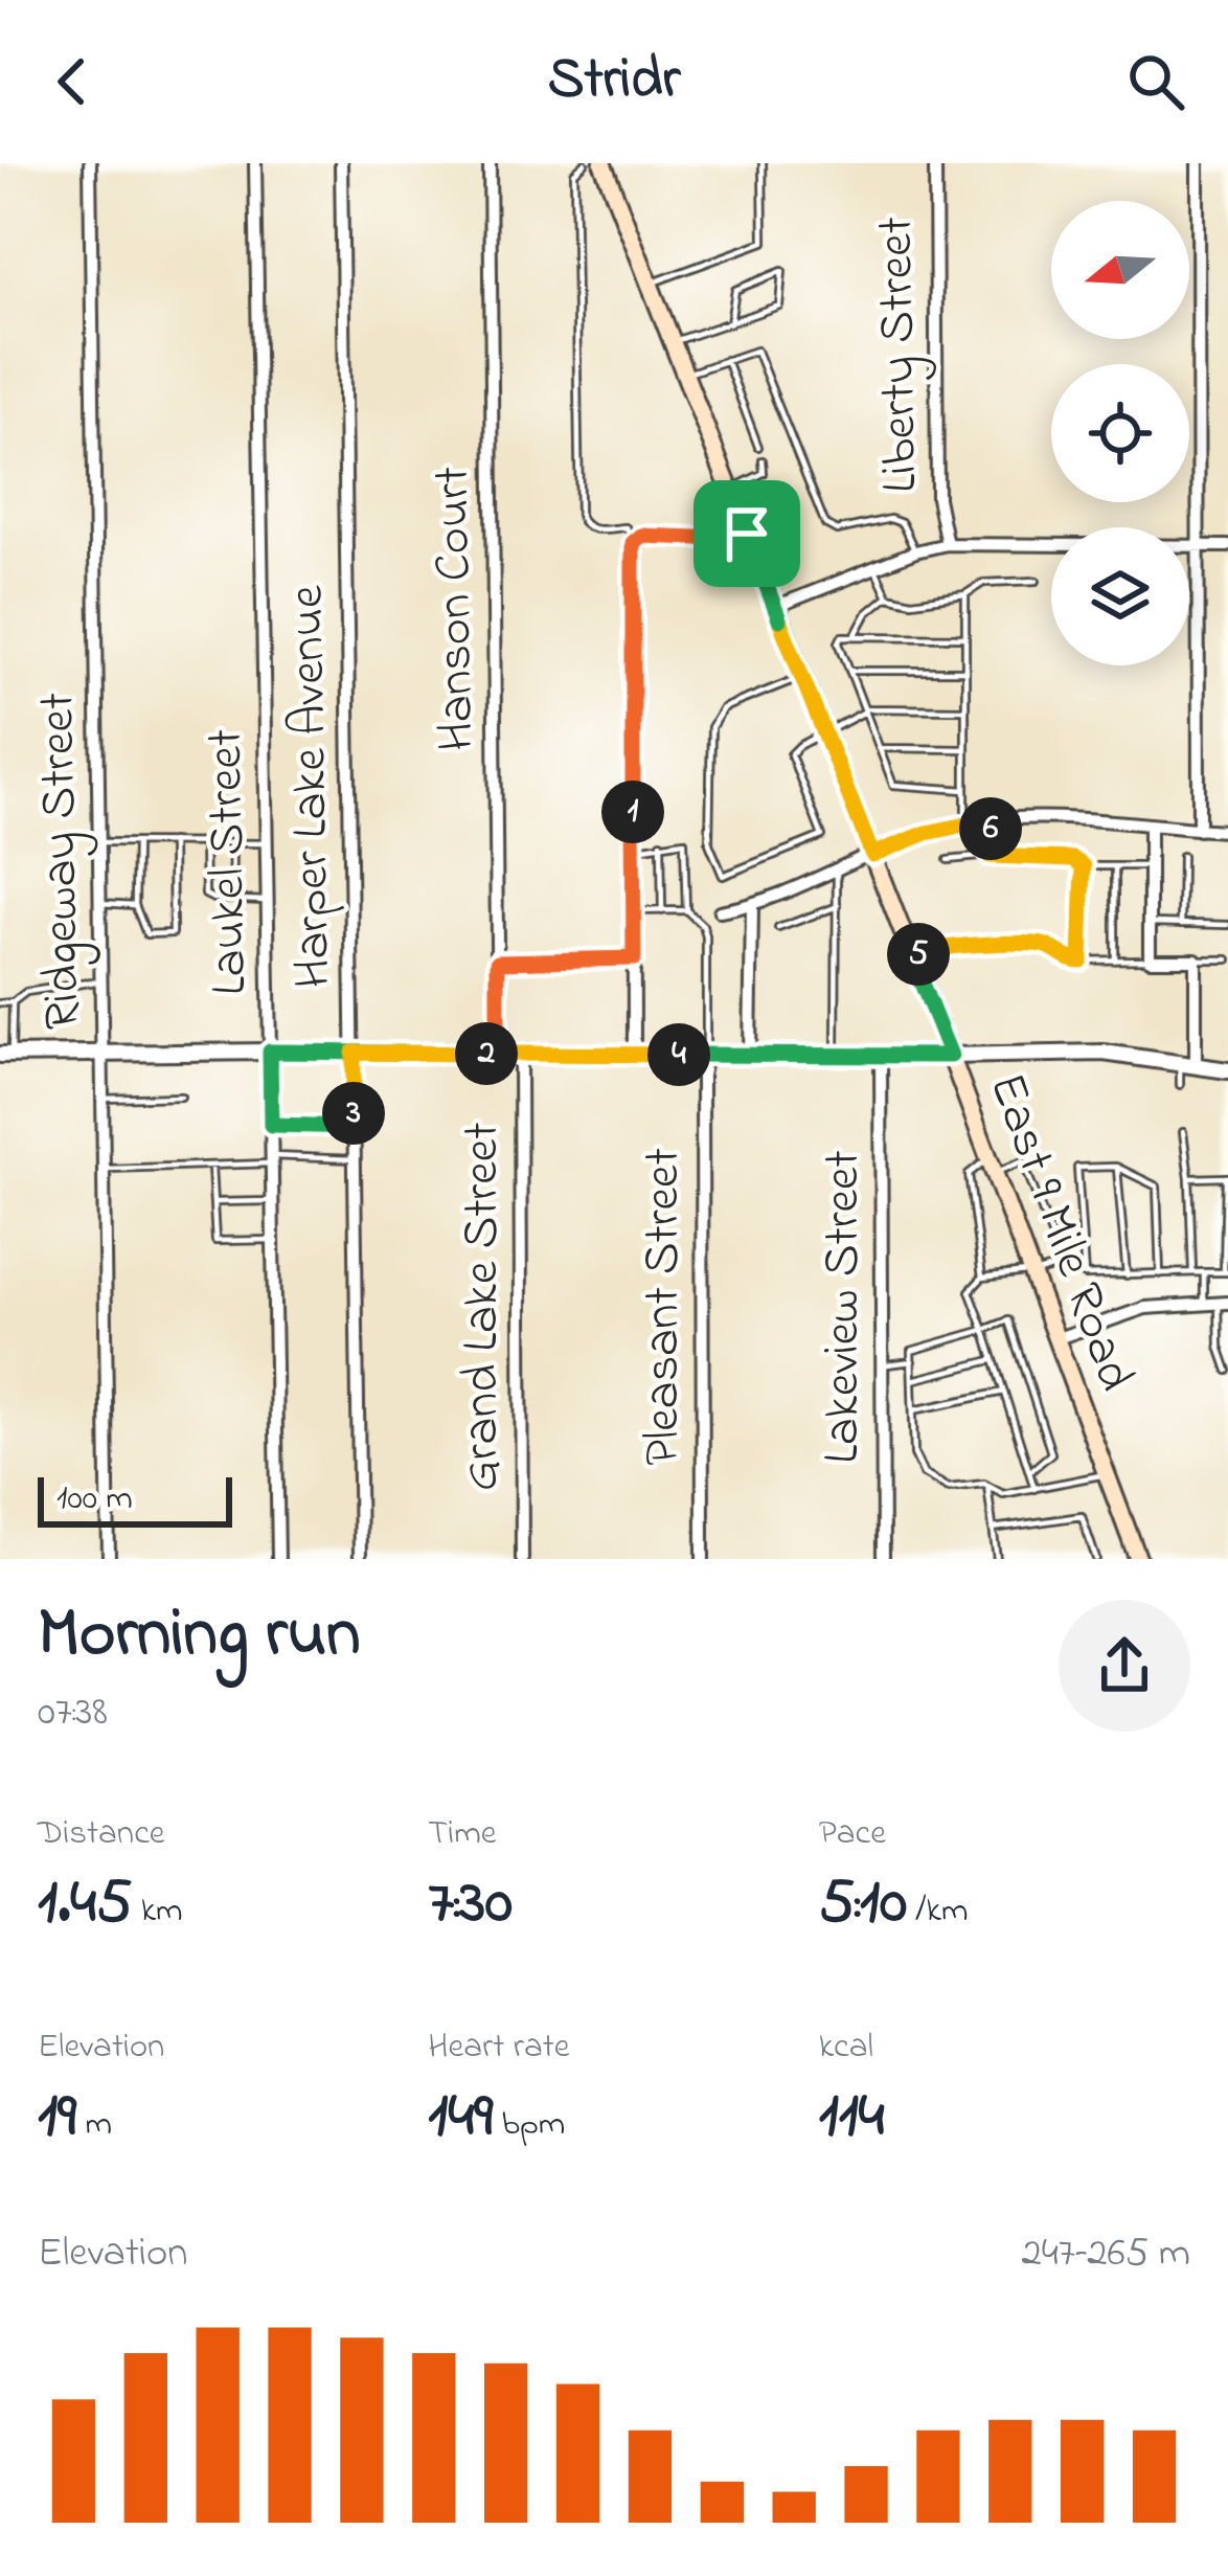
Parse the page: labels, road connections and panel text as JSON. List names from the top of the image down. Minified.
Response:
{"streets":{"main road":["East 9 Mile Road"],"street":["Liberty Street","Hanson Court","Harper Lake Avenue","Ridgeway Street","Laukel Street","Grand Lake Street","Pleasant Street","Lakeview Street"]},"scale_bar":"100 m","north":"left","page":{"header":"Stridr","pins":["1","6","5","2","4","3"],"scale":"100 m","heading":["Morning run","07:38"],"stats":[["Distance","1.45 km"],["Time","7:30"],["Pace","5:10 /km"],["Elevation","19 m"],["Heart rate","149 bpm"],["kcal","114"]],"chart":["Elevation","247–265 m"]}}
